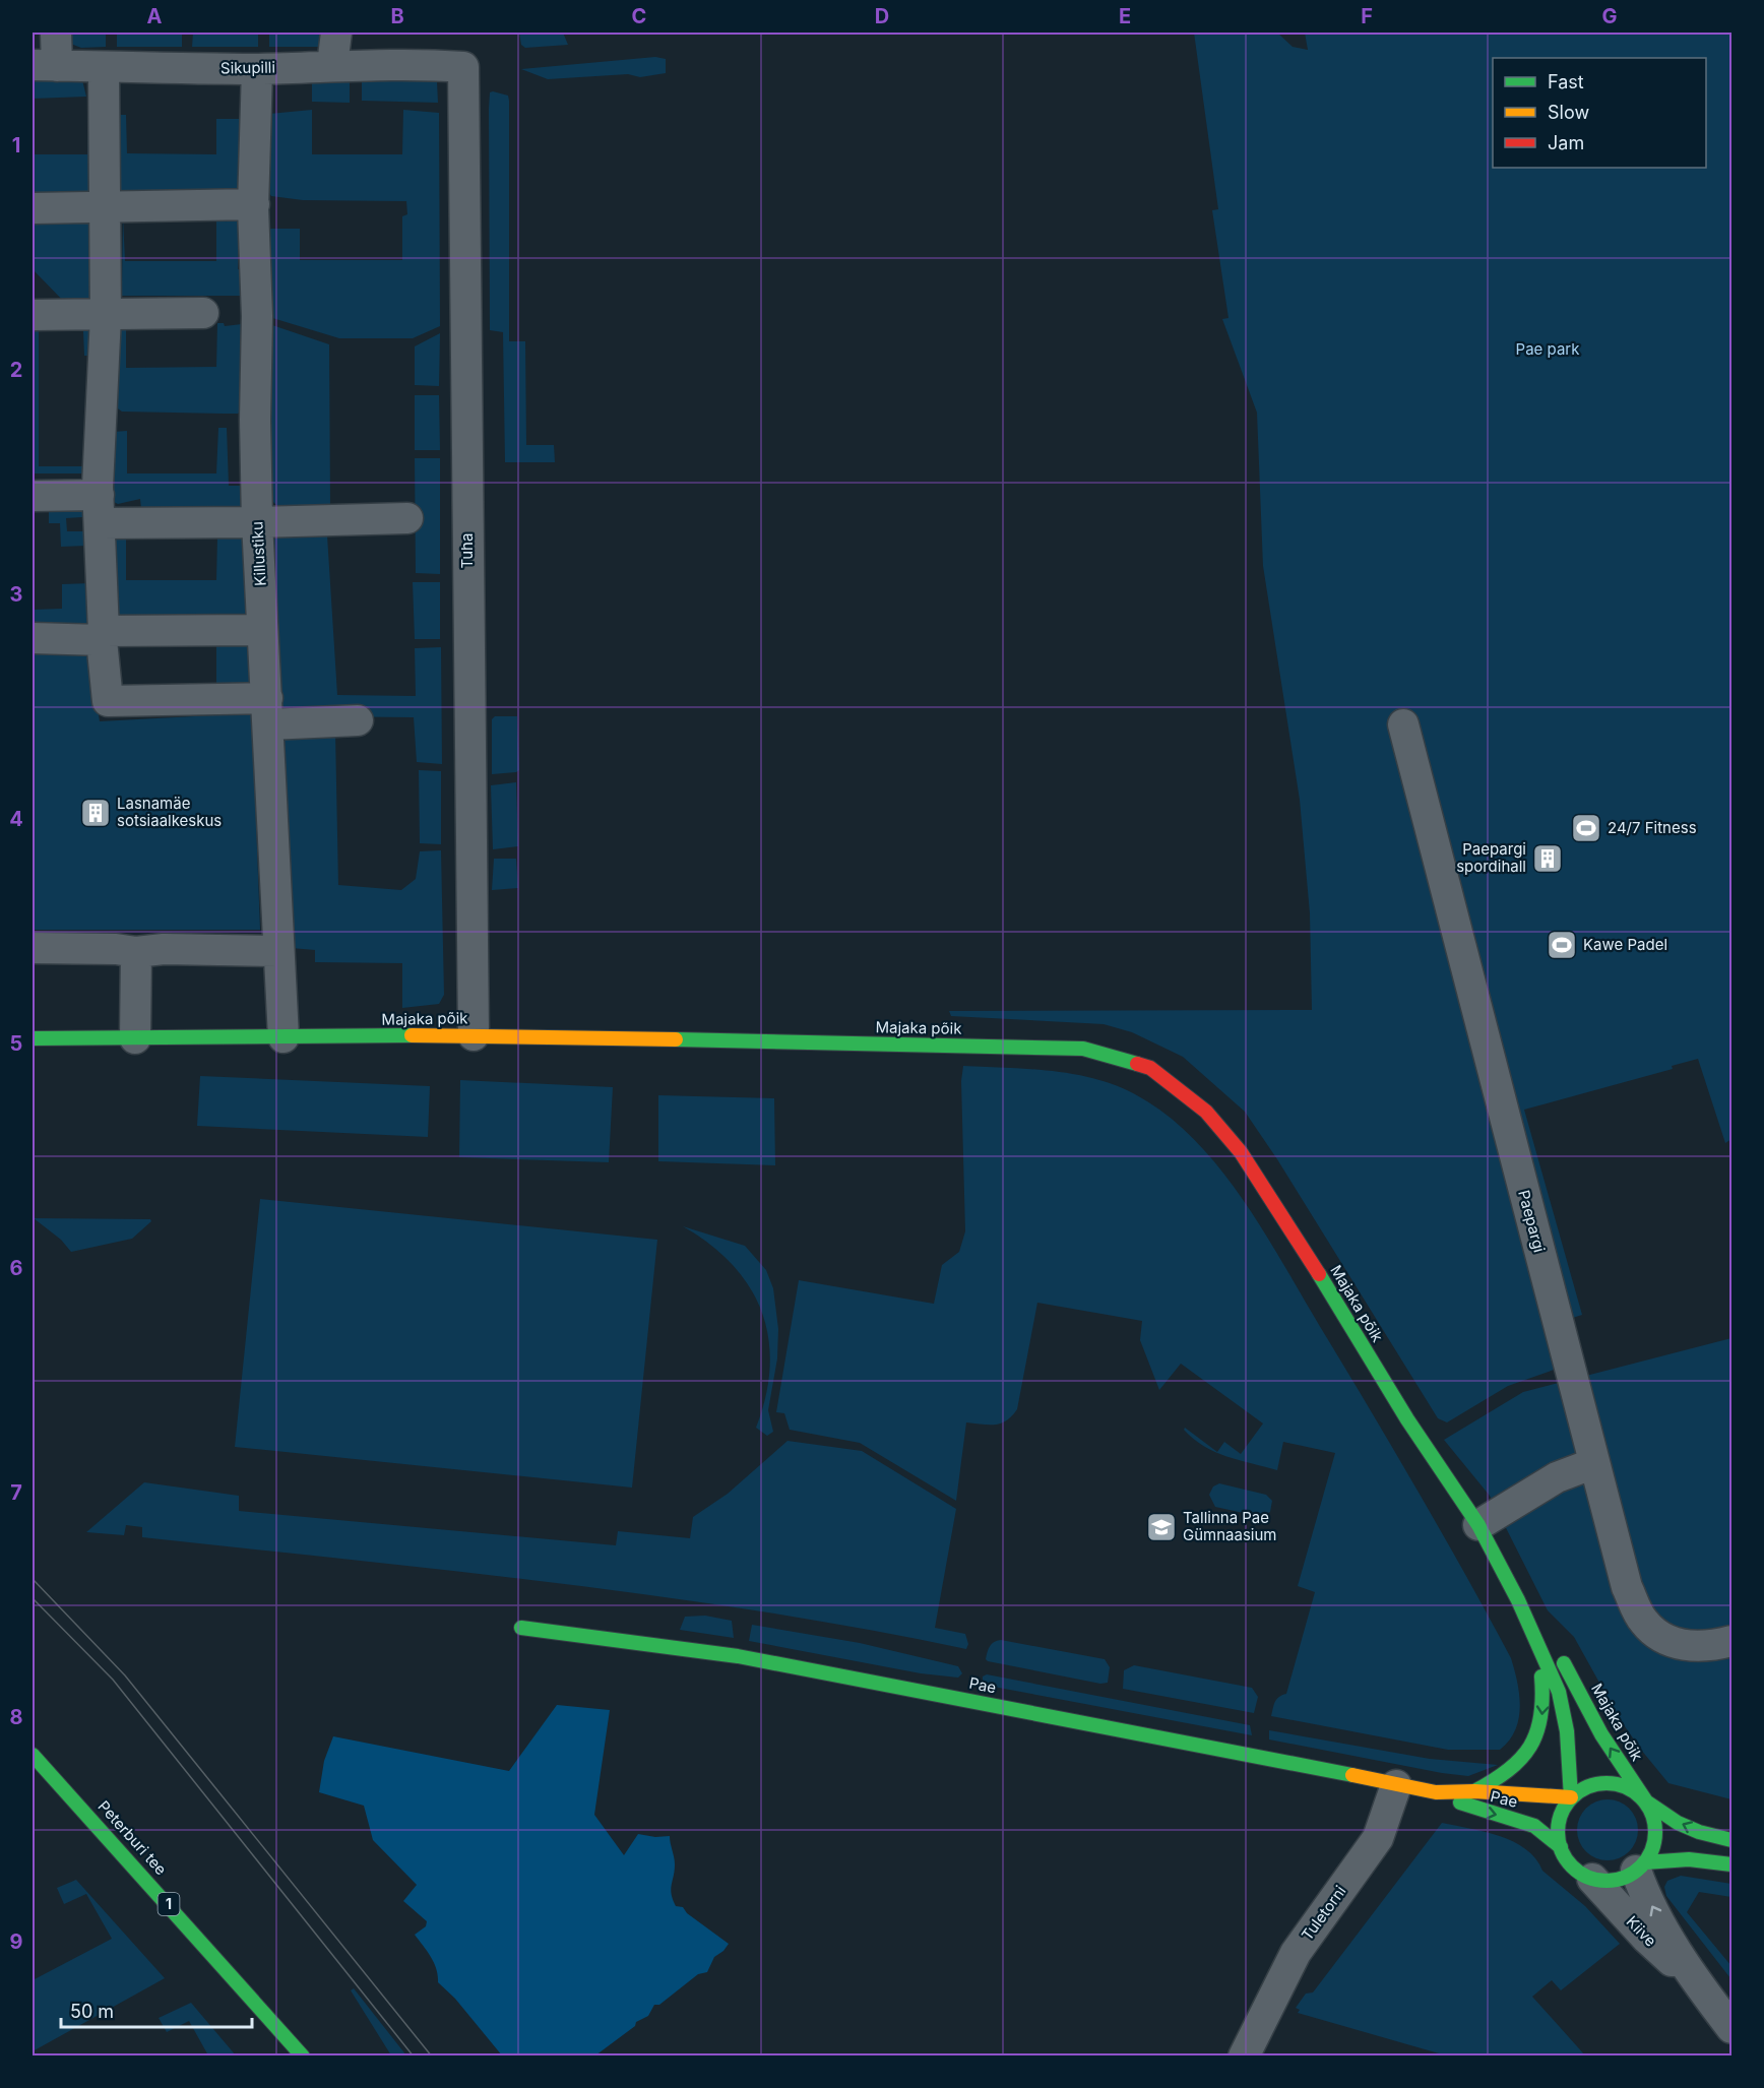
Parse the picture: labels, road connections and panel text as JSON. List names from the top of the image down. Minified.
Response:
{"streets":{"main road":["Majaka põik","Pae","Peterburi tee","1"],"street":["Sikupilli","Tuha","Killustiku","Paepargi","Tuletorni","Kiive"]},"crossings":[["Sikupilli","Tuha"],["Sikupilli","Killustiku"],["Tuha","Majaka põik"],["Killustiku","Majaka põik"],["Majaka põik","Pae"],["Majaka põik","Kiive"],["Pae","Tuletorni"],["Pae","Kiive"]],"parks":["Pae park"],"places":{"building":["Lasnamäe sotsiaalkeskus","Paepargi spordihall"],"sports":["24/7 Fitness","Kawe Padel"],"school or university":["Tallinna Pae Gümnaasium"]},"legend":["Fast","Slow","Jam"],"scale_bar":"50 m","grid":{"columns":["A","B","C","D","E","F","G"],"rows":["1","2","3","4","5","6","7","8","9"]}}
